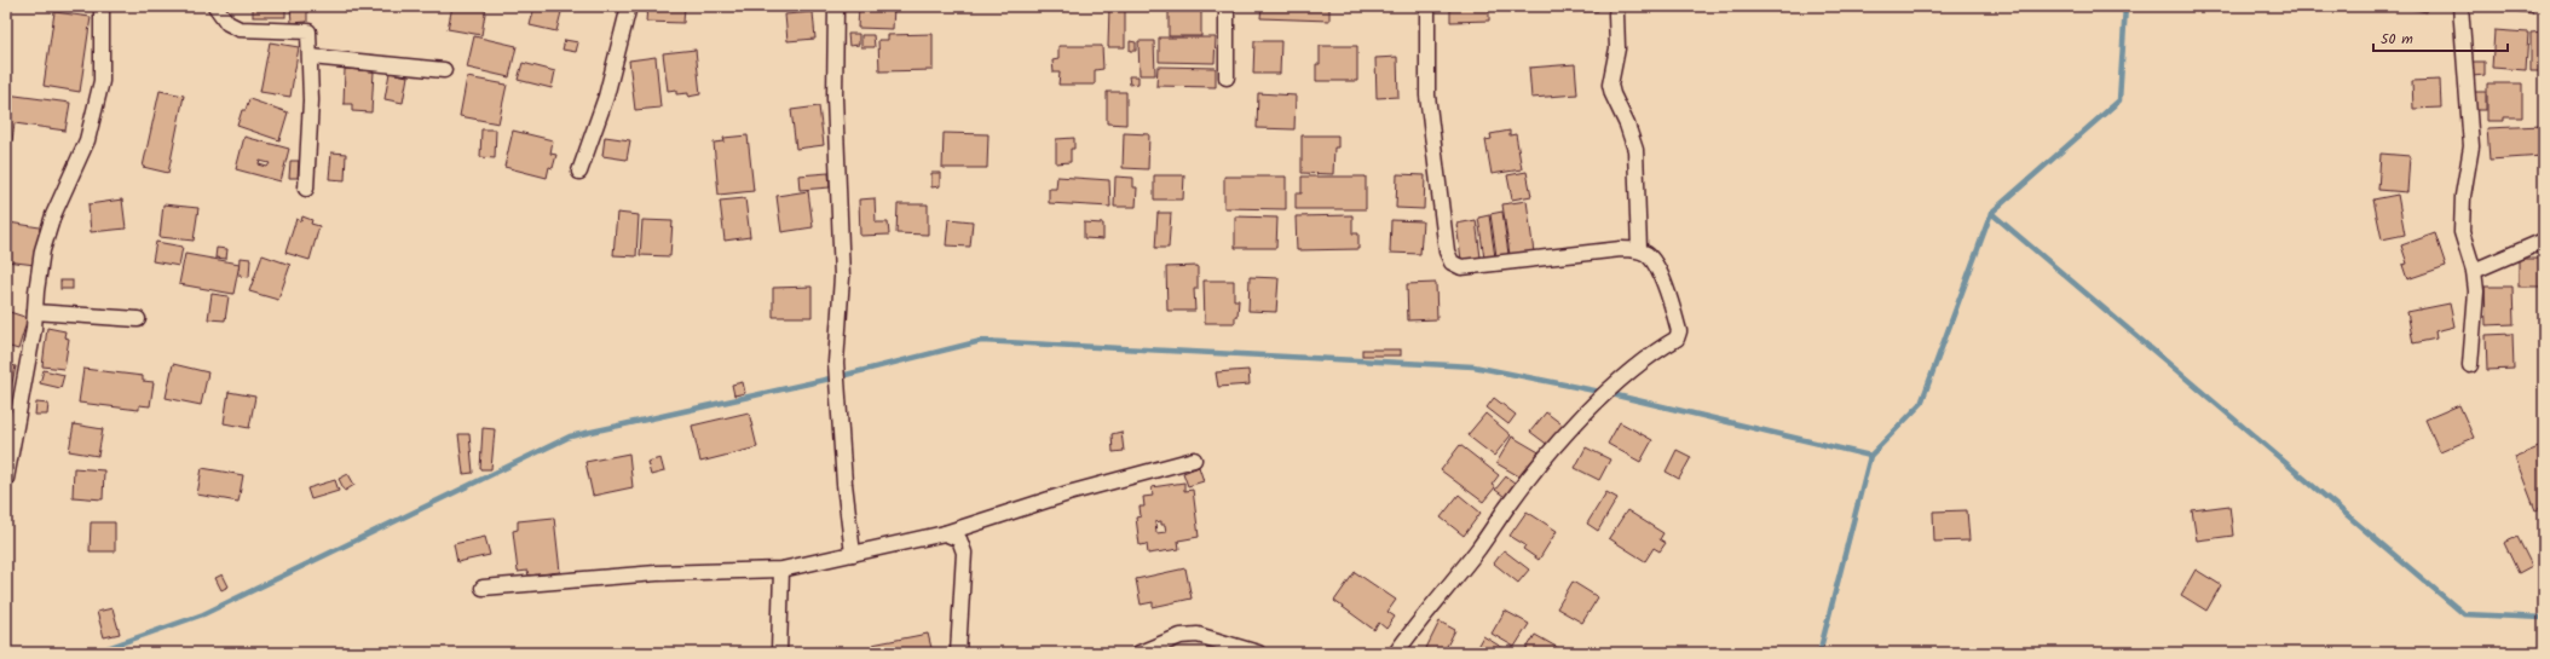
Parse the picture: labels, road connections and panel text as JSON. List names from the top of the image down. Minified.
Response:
{"scale_bar":"50 m"}
